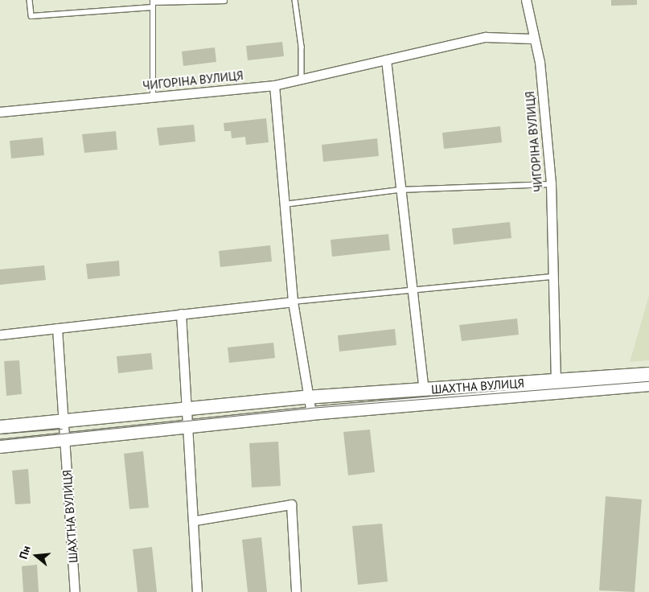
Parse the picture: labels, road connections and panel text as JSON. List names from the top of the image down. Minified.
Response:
{"streets":{"main road":["ШАХТНА ВУЛИЦЯ"],"street":["ЧИГОРІНА ВУЛИЦЯ"]},"crossings":[["ЧИГОРІНА ВУЛИЦЯ","ШАХТНА ВУЛИЦЯ"]],"north":"left"}
